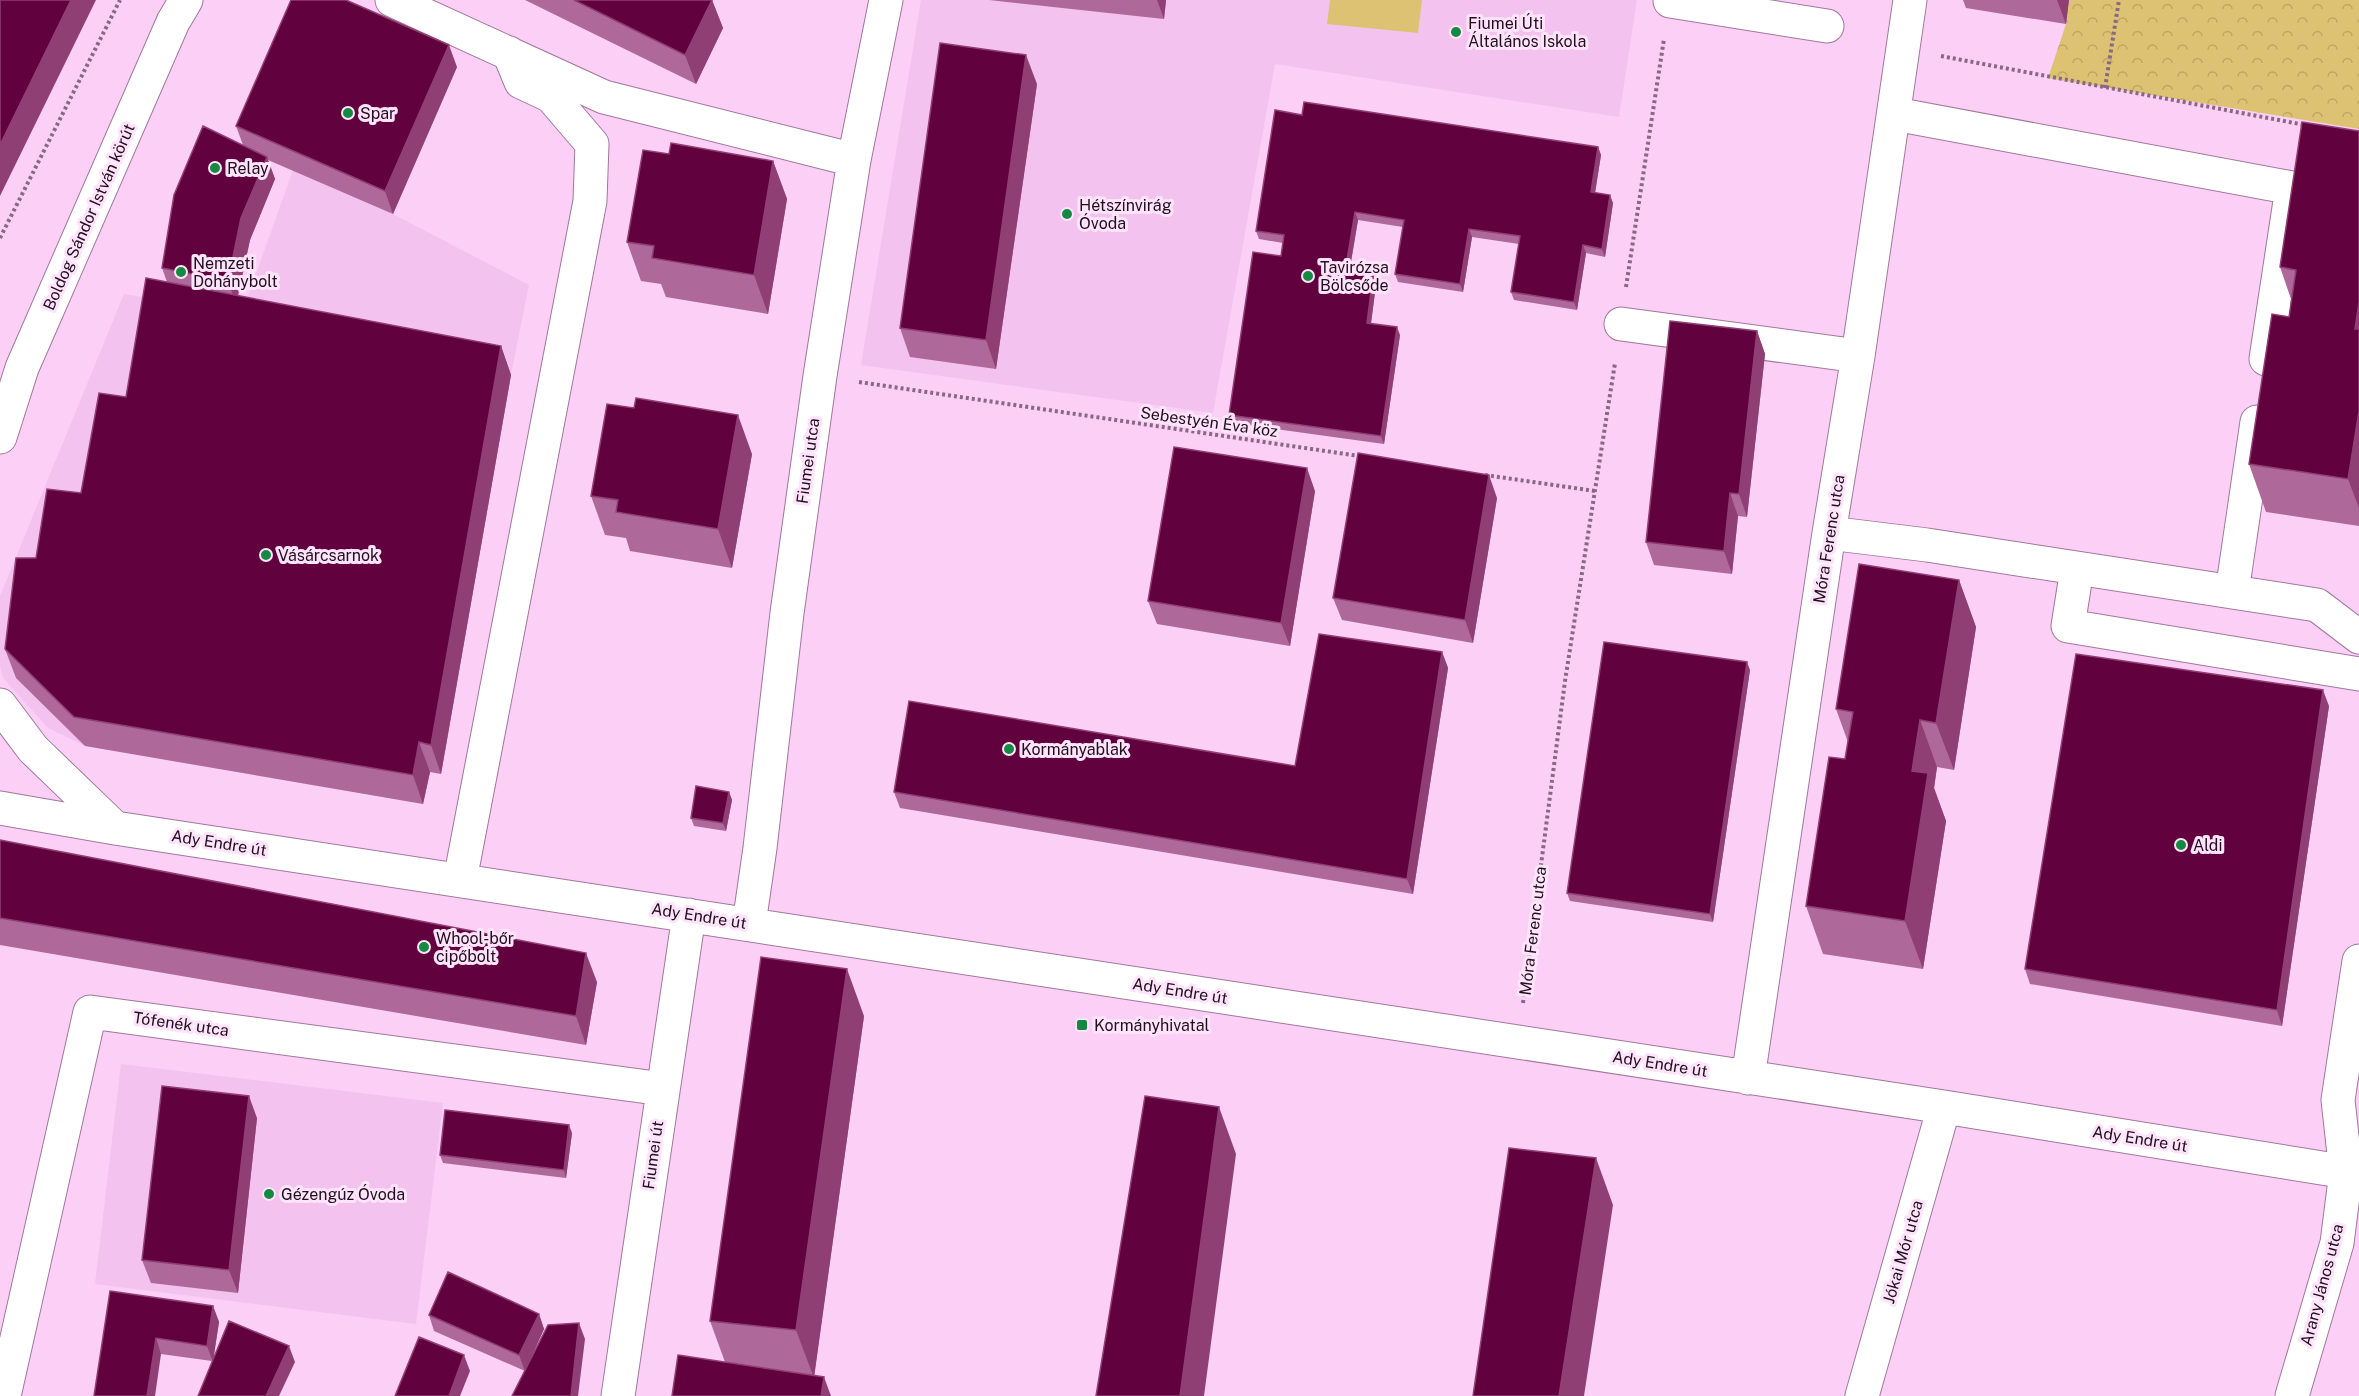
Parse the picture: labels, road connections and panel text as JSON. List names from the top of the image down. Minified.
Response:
{"streets":{"street":["Boldog Sándor István körút","Fiumei utca","Móra Ferenc utca","Ady Endre út","Tófenék utca","Fiumei út","Jókai Mór utca","Arany János utca"],"path":["Sebestyén Éva köz"]},"crossings":[["Sebestyén Éva köz","Fiumei utca"],["Fiumei utca","Ady Endre út"],["Móra Ferenc utca","Ady Endre út"],["Ady Endre út","Fiumei út"],["Ady Endre út","Jókai Mór utca"],["Ady Endre út","Arany János utca"],["Tófenék utca","Fiumei út"]],"places":{"other":["Fiumei Úti Általános Iskola","Spar","Relay","Hétszínvirág Óvoda","Nemzeti Dohánybolt","Tavirózsa Bölcsőde","Vásárcsarnok","Kormányablak","Aldi","Whool-bőr cipőbolt","Gézengúz Óvoda"],"transit":["Kormányhivatal"]}}
